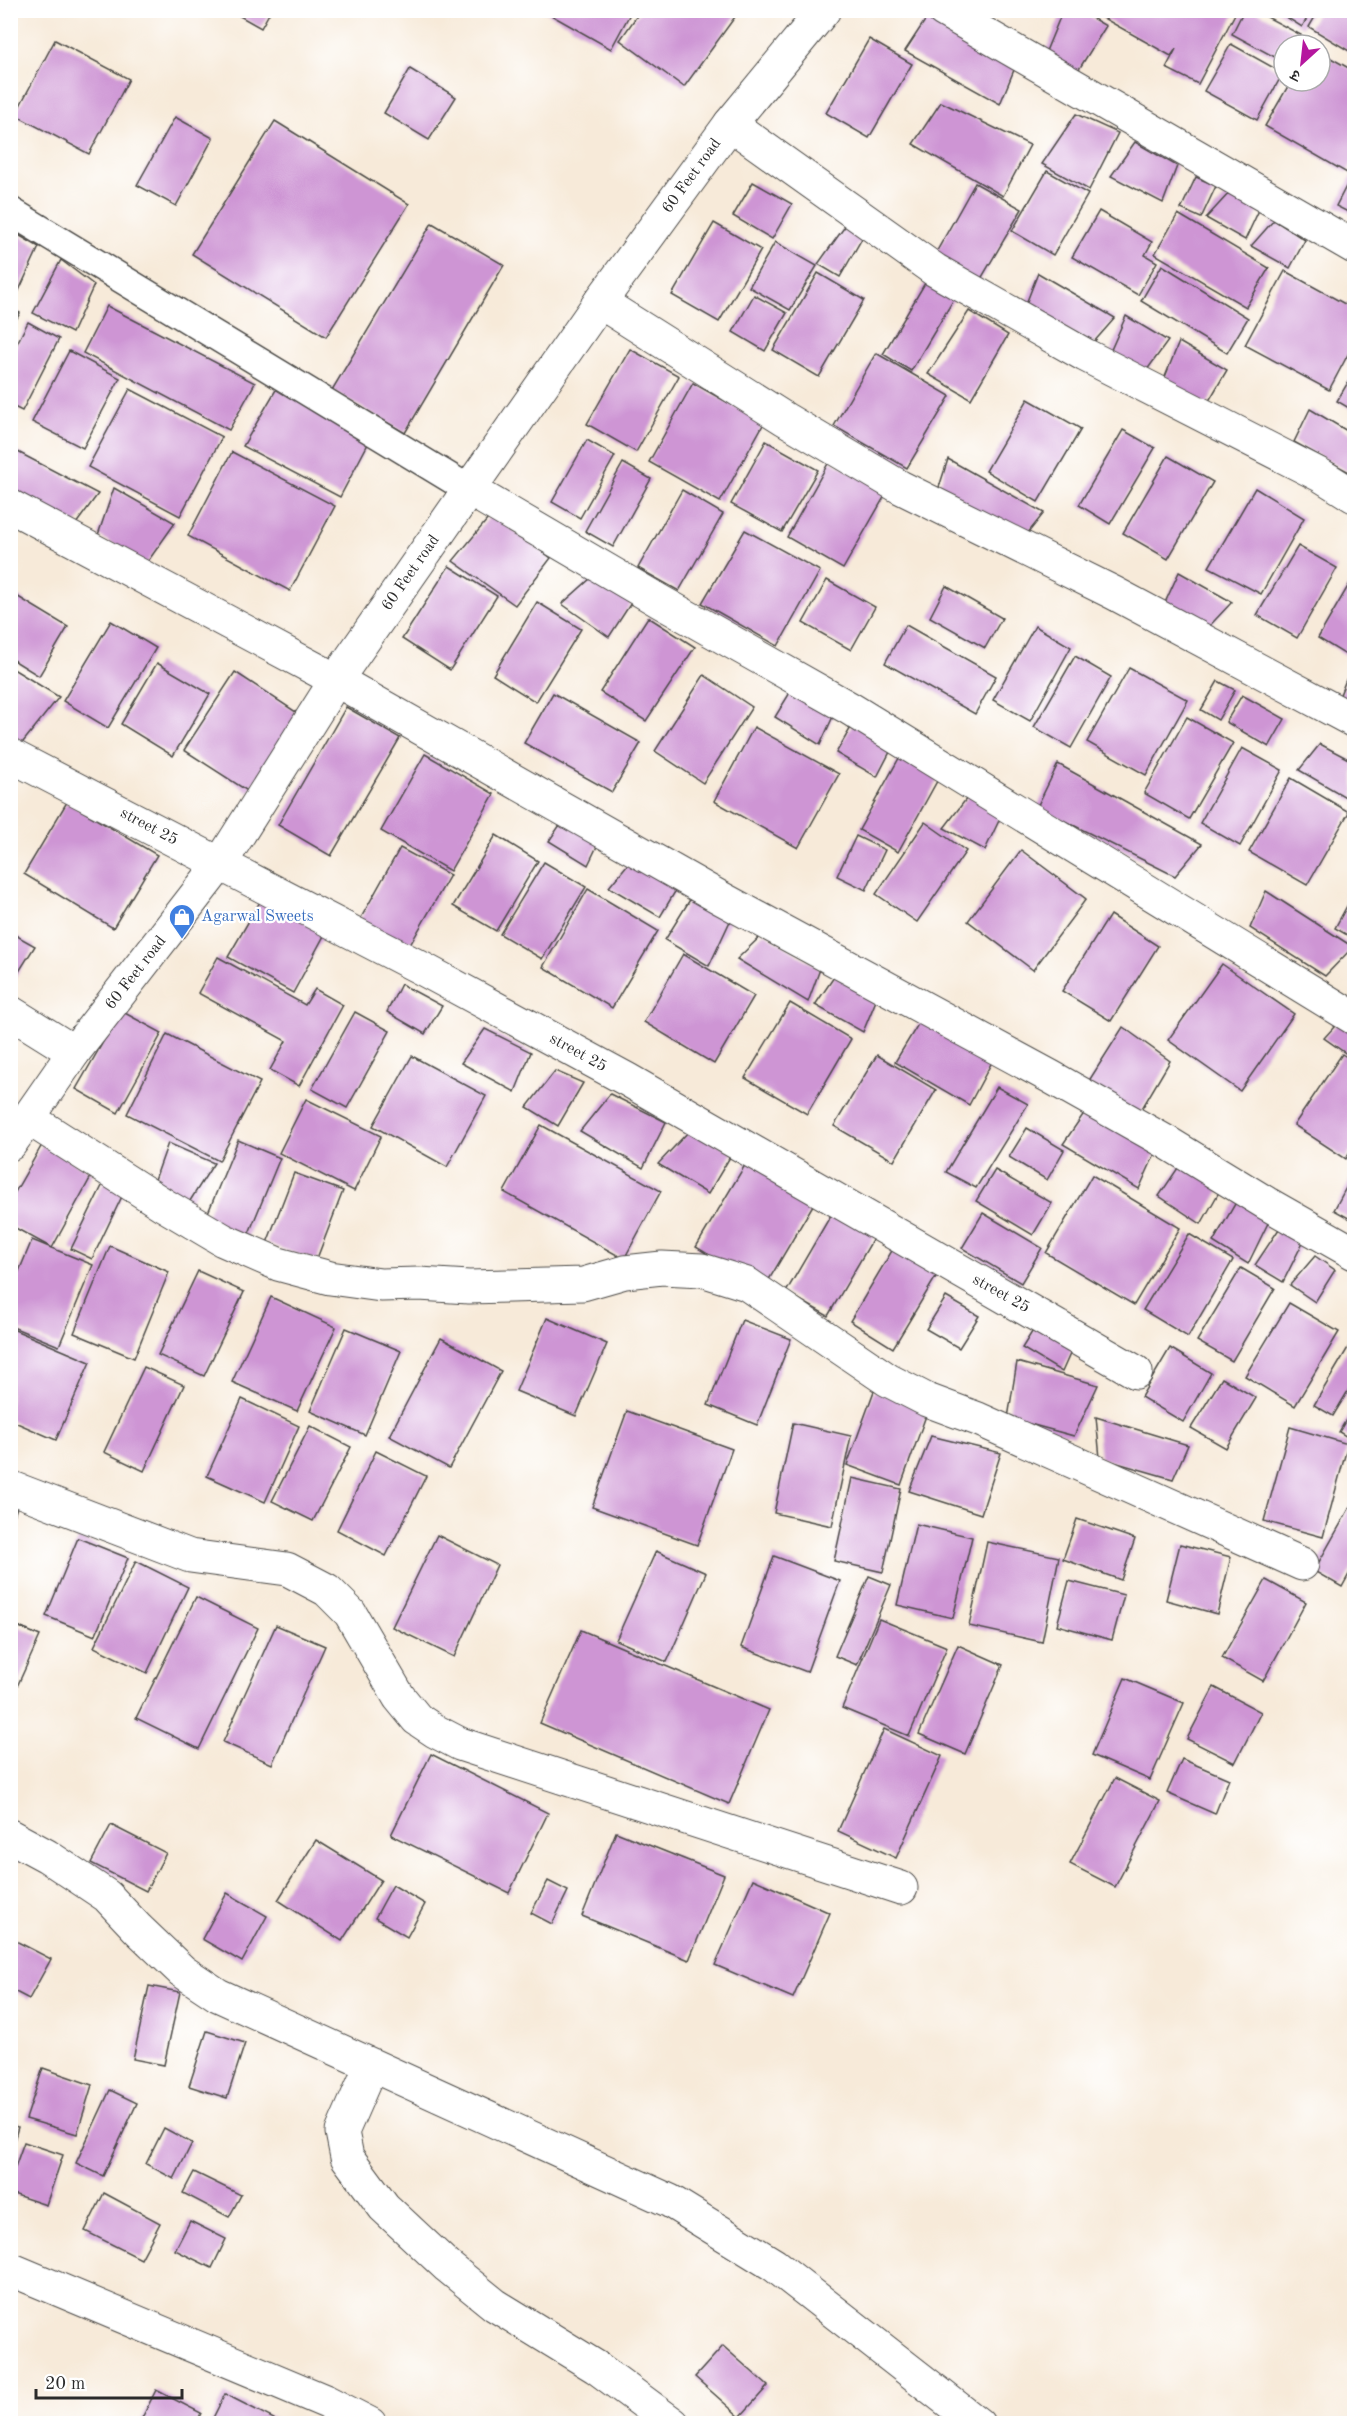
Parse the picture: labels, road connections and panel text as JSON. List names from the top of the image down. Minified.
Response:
{"streets":{"street":["60 Feet road","street 25"]},"crossings":[["60 Feet road","street 25"]],"places":{"shop":["Agarwal Sweets"]},"scale_bar":"20 m","north":"bottom left"}
